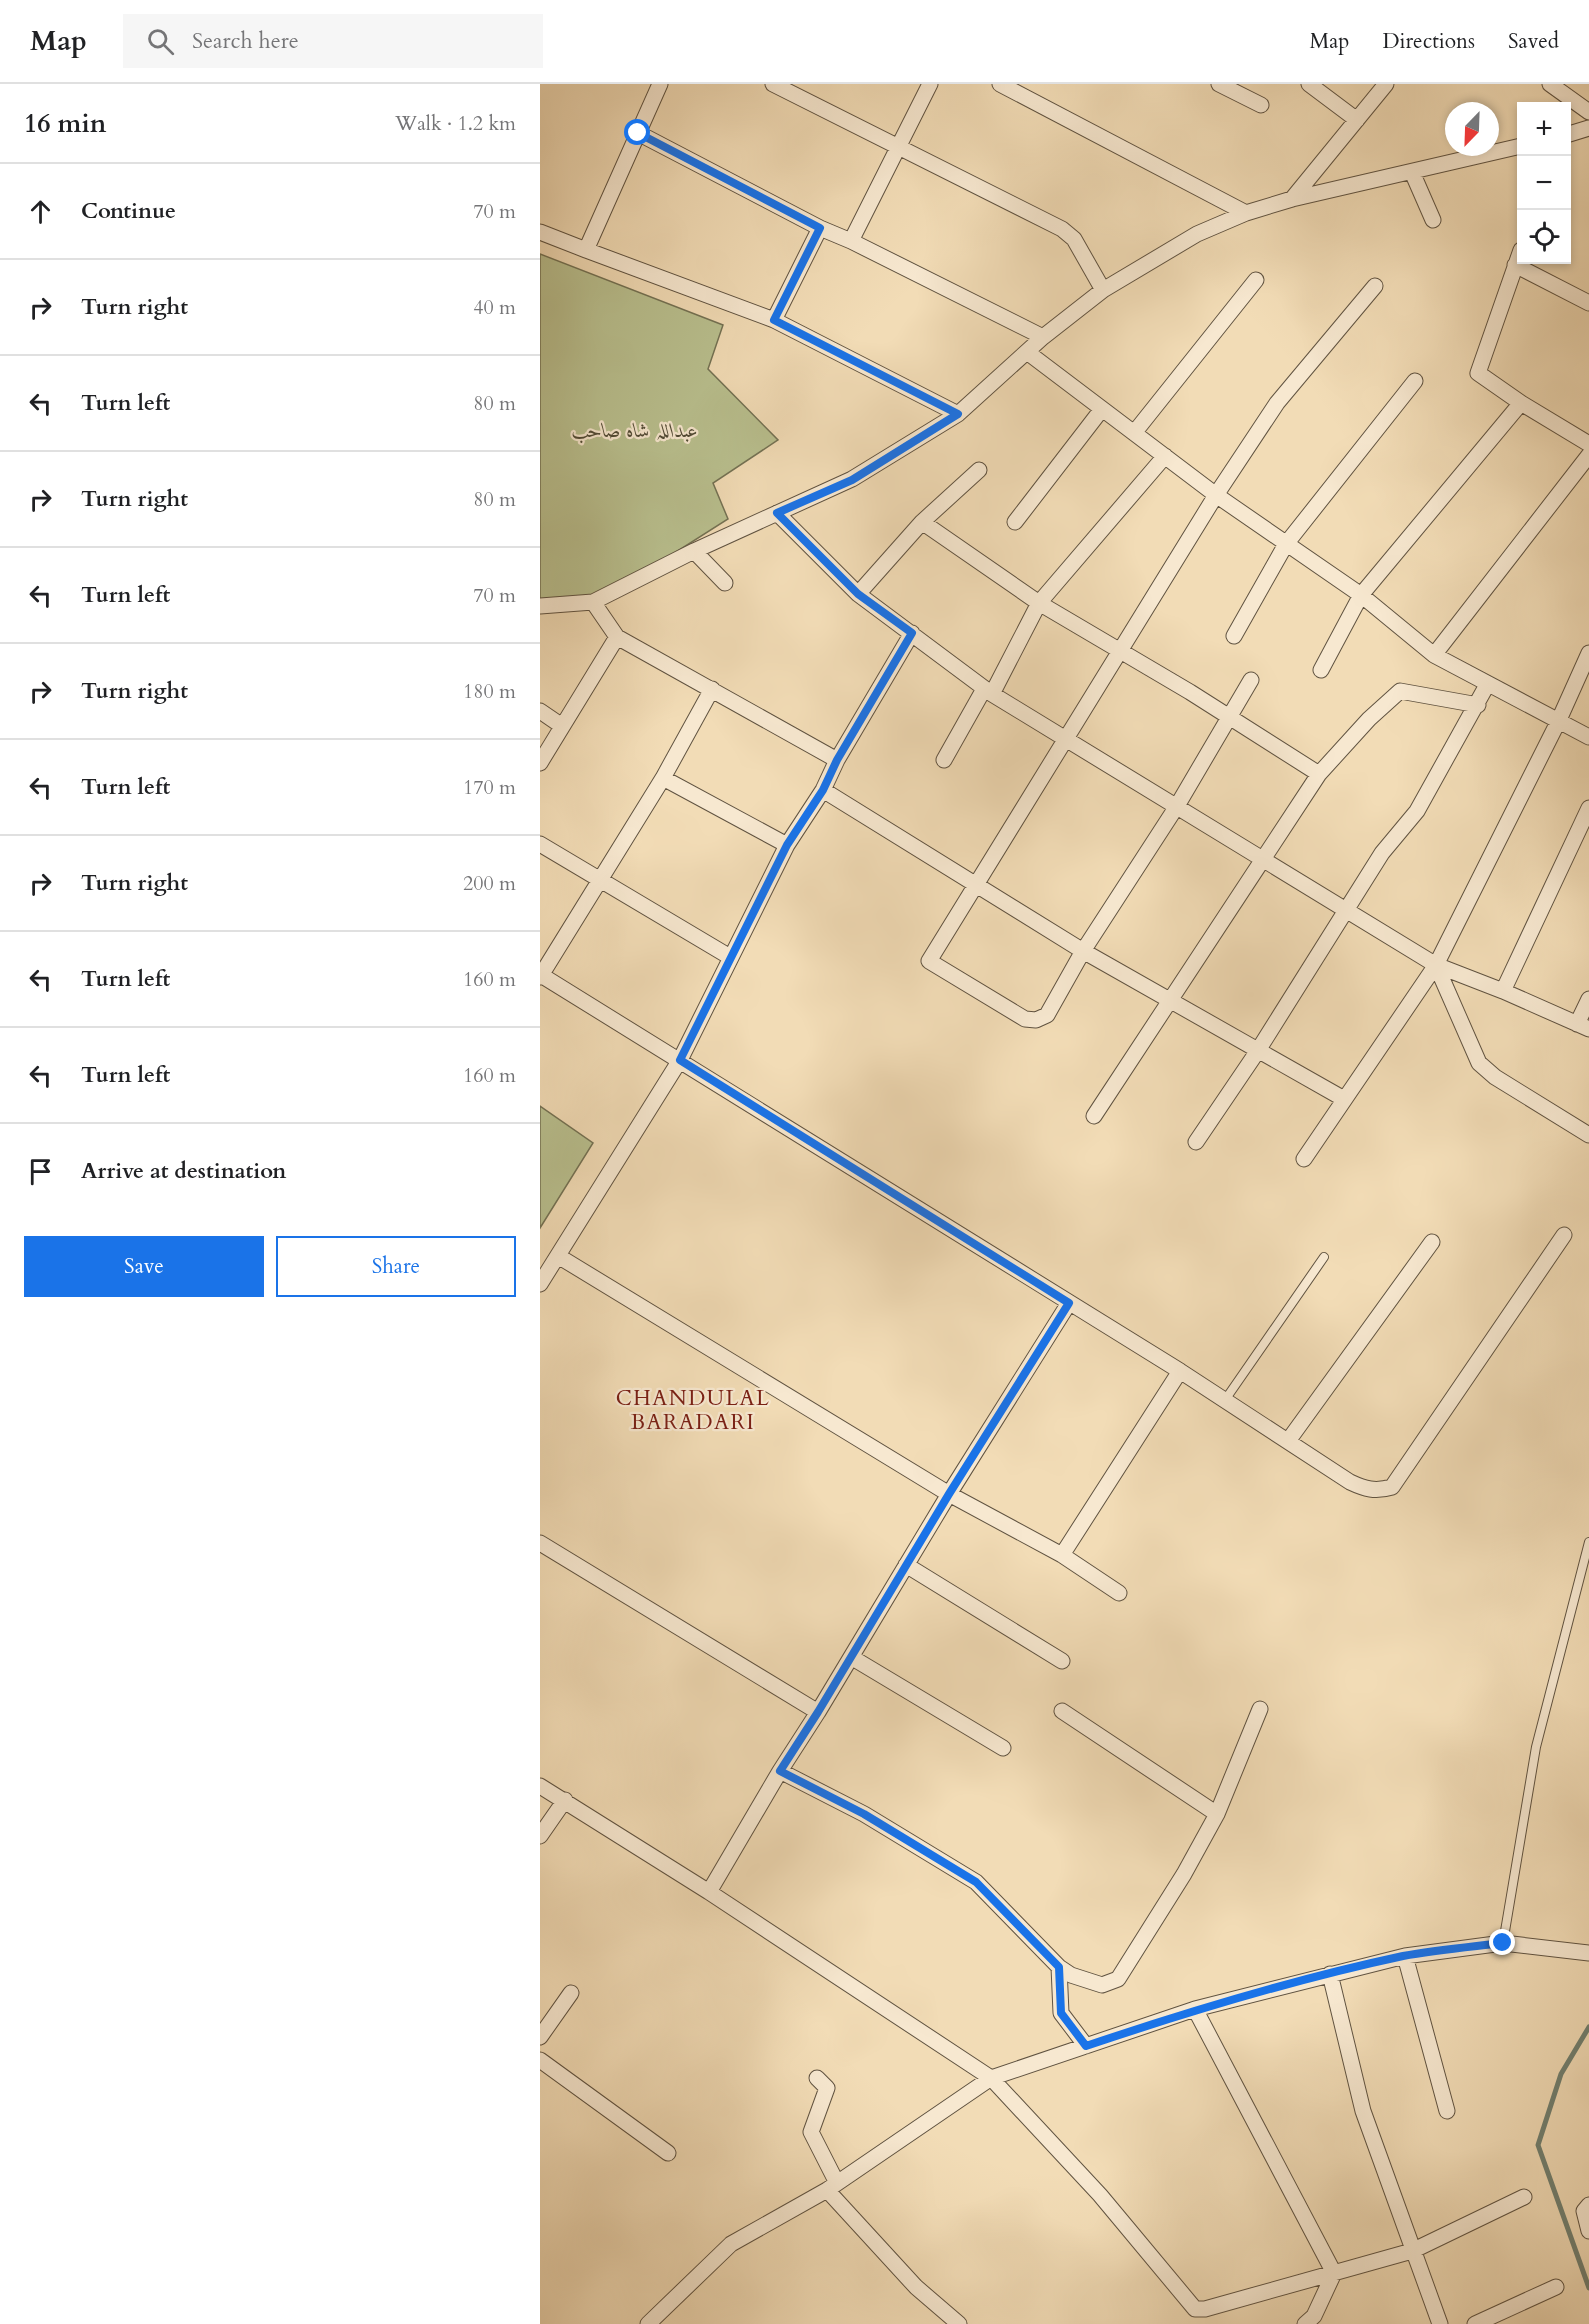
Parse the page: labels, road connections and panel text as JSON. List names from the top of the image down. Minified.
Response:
{"districts":["CHANDULAL BARADARI"],"parks":["عبداللہ شاہ صاحب"],"north":"bottom left","page":{"header":"Map","search":"Search here","nav":["Map","Directions","Saved"],"heading":["16 min","Walk · 1.2 km"],"map_buttons":["+","−"],"list":[["Continue","70 m"],["Turn right","40 m"],["Turn left","80 m"],["Turn right","80 m"],["Turn left","70 m"],["Turn right","180 m"],["Turn left","170 m"],["Turn right","200 m"],["Turn left","160 m"],["Turn left","160 m"],"Arrive at destination"],"buttons":["Save","Share"]}}
